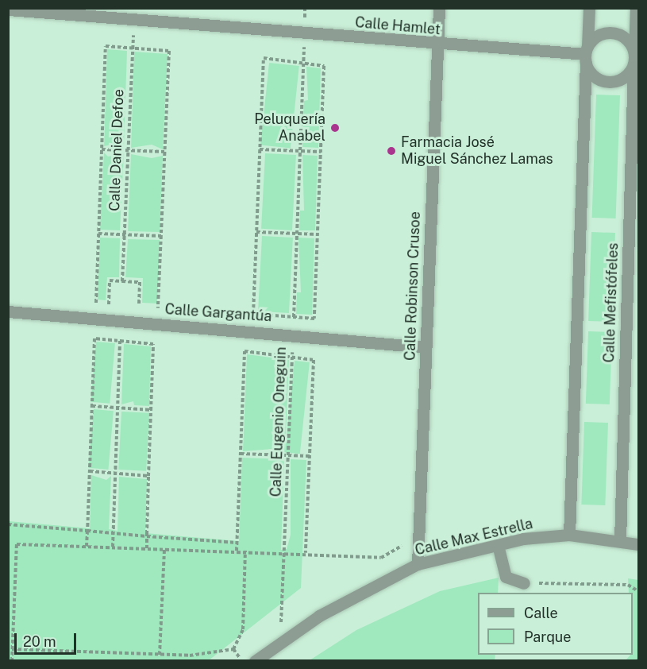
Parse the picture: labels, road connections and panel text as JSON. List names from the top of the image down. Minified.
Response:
{"streets":{"street":["Calle Hamlet","Calle Robinson Crusoe","Calle Mefistófeles","Calle Gargantúa","Calle Max Estrella"],"path":["Calle Daniel Defoe","Calle Eugenio Oneguin"]},"crossings":[["Calle Hamlet","Calle Daniel Defoe"],["Calle Hamlet","Calle Robinson Crusoe"],["Calle Hamlet","Calle Mefistófeles"],["Calle Hamlet","Calle Eugenio Oneguin"],["Calle Robinson Crusoe","Calle Gargantúa"],["Calle Robinson Crusoe","Calle Max Estrella"],["Calle Mefistófeles","Calle Max Estrella"],["Calle Gargantúa","Calle Eugenio Oneguin"],["Calle Eugenio Oneguin","Calle Max Estrella"]],"places":["Peluquería Anabel","Farmacia José Miguel Sánchez Lamas"],"legend":["Calle","Parque"],"scale_bar":"20 m"}
